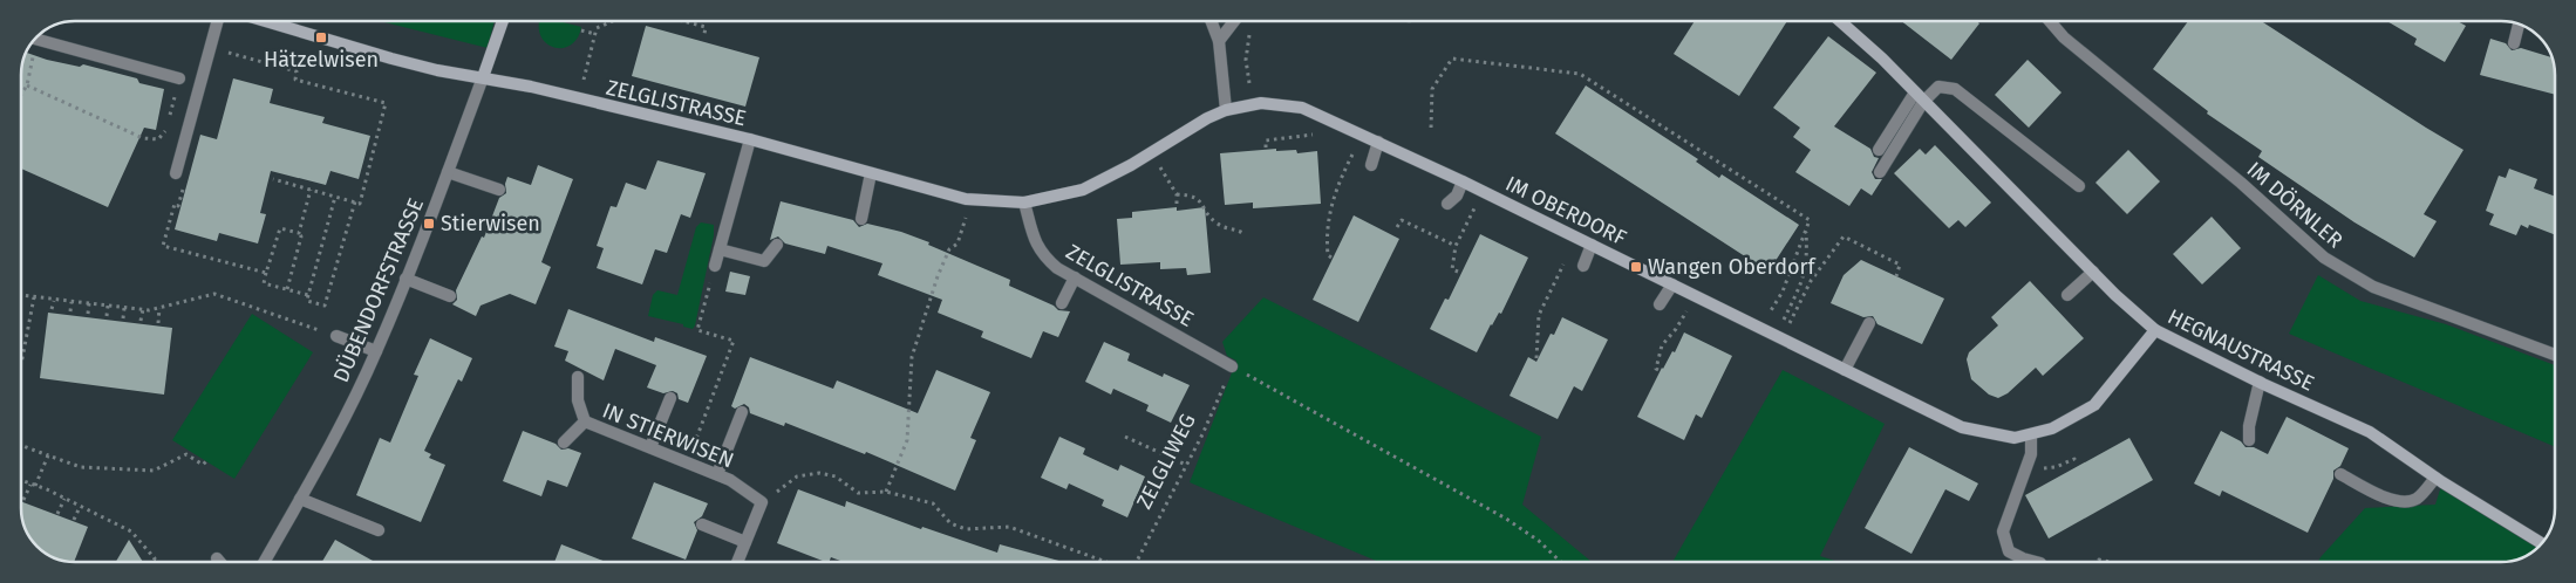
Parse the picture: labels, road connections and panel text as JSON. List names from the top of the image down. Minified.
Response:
{"streets":{"street":["ZELGLISTRASSE","IM DÖRNLER","IM OBERDORF","DÜBENDORFSTRASSE","HEGNAUSTRASSE","IN STIERWISEN"],"path":["ZELGLIWEG"]},"crossings":[["ZELGLISTRASSE","IM OBERDORF"],["ZELGLISTRASSE","DÜBENDORFSTRASSE"],["ZELGLISTRASSE","ZELGLIWEG"],["IM OBERDORF","HEGNAUSTRASSE"]],"places":{"transit":["Hätzelwisen","Stierwisen","Wangen Oberdorf"]}}
